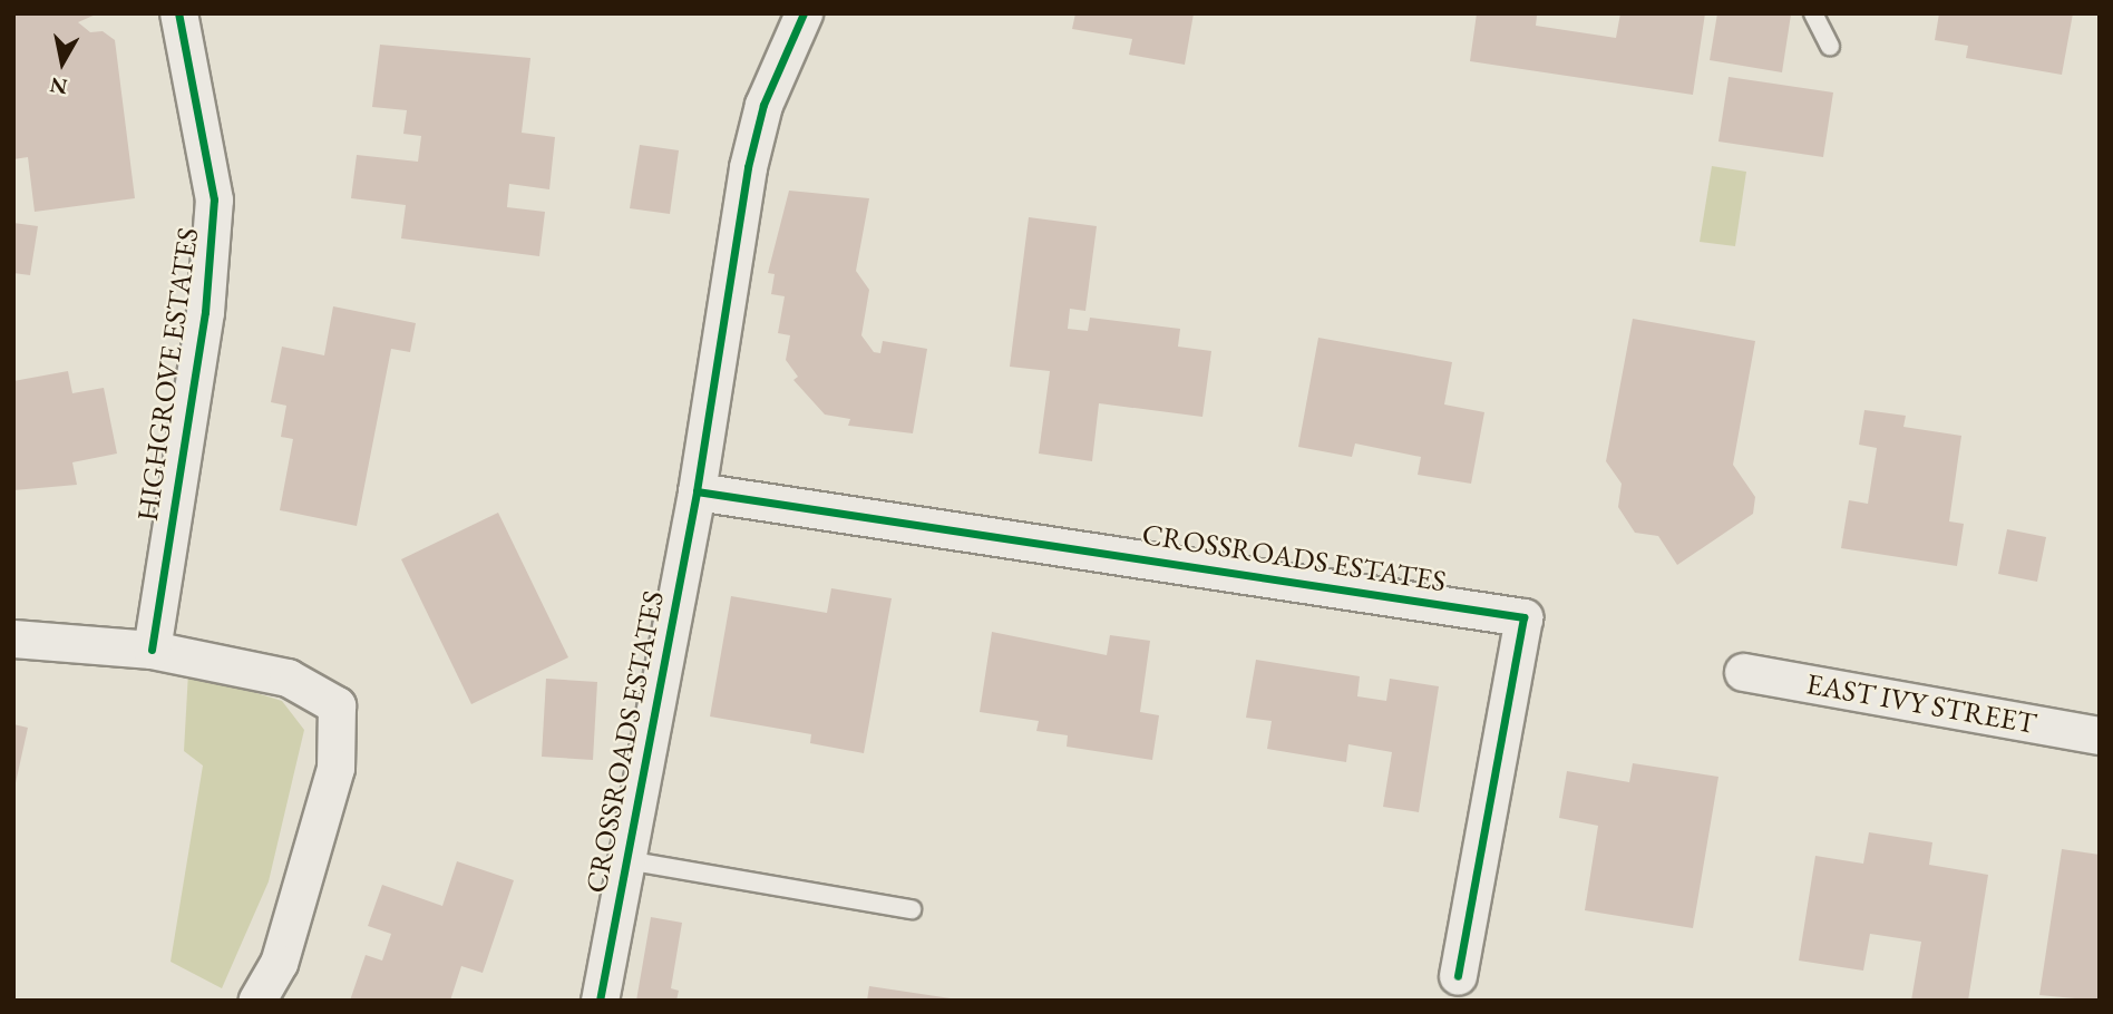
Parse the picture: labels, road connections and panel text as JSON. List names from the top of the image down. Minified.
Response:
{"streets":{"street":["HIGHGROVE ESTATES","CROSSROADS ESTATES","EAST IVY STREET"]},"north":"bottom"}
